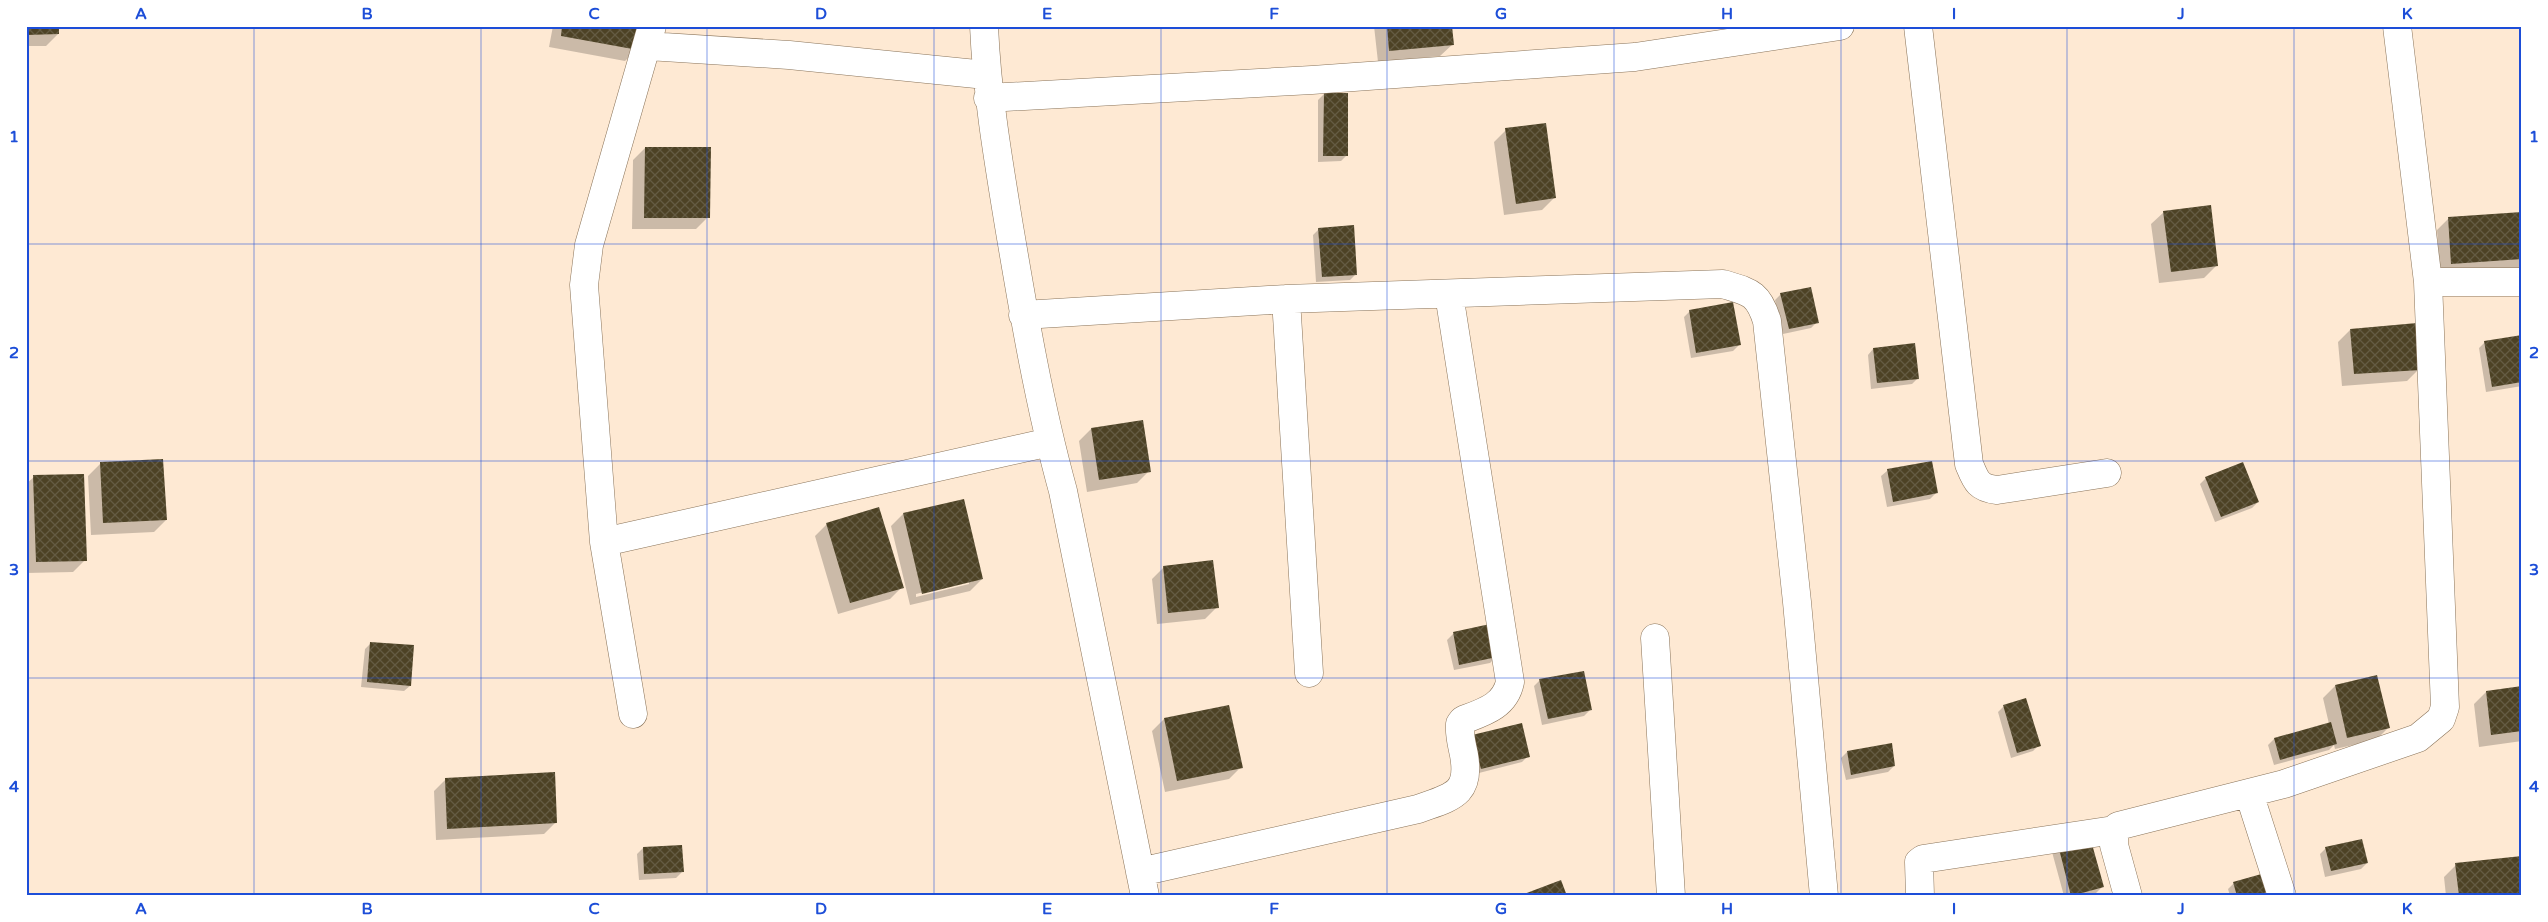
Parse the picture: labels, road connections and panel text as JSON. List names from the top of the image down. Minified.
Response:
{"grid":{"columns":["A","B","C","D","E","F","G","H","I","J","K"],"rows":["1","2","3","4"]}}
